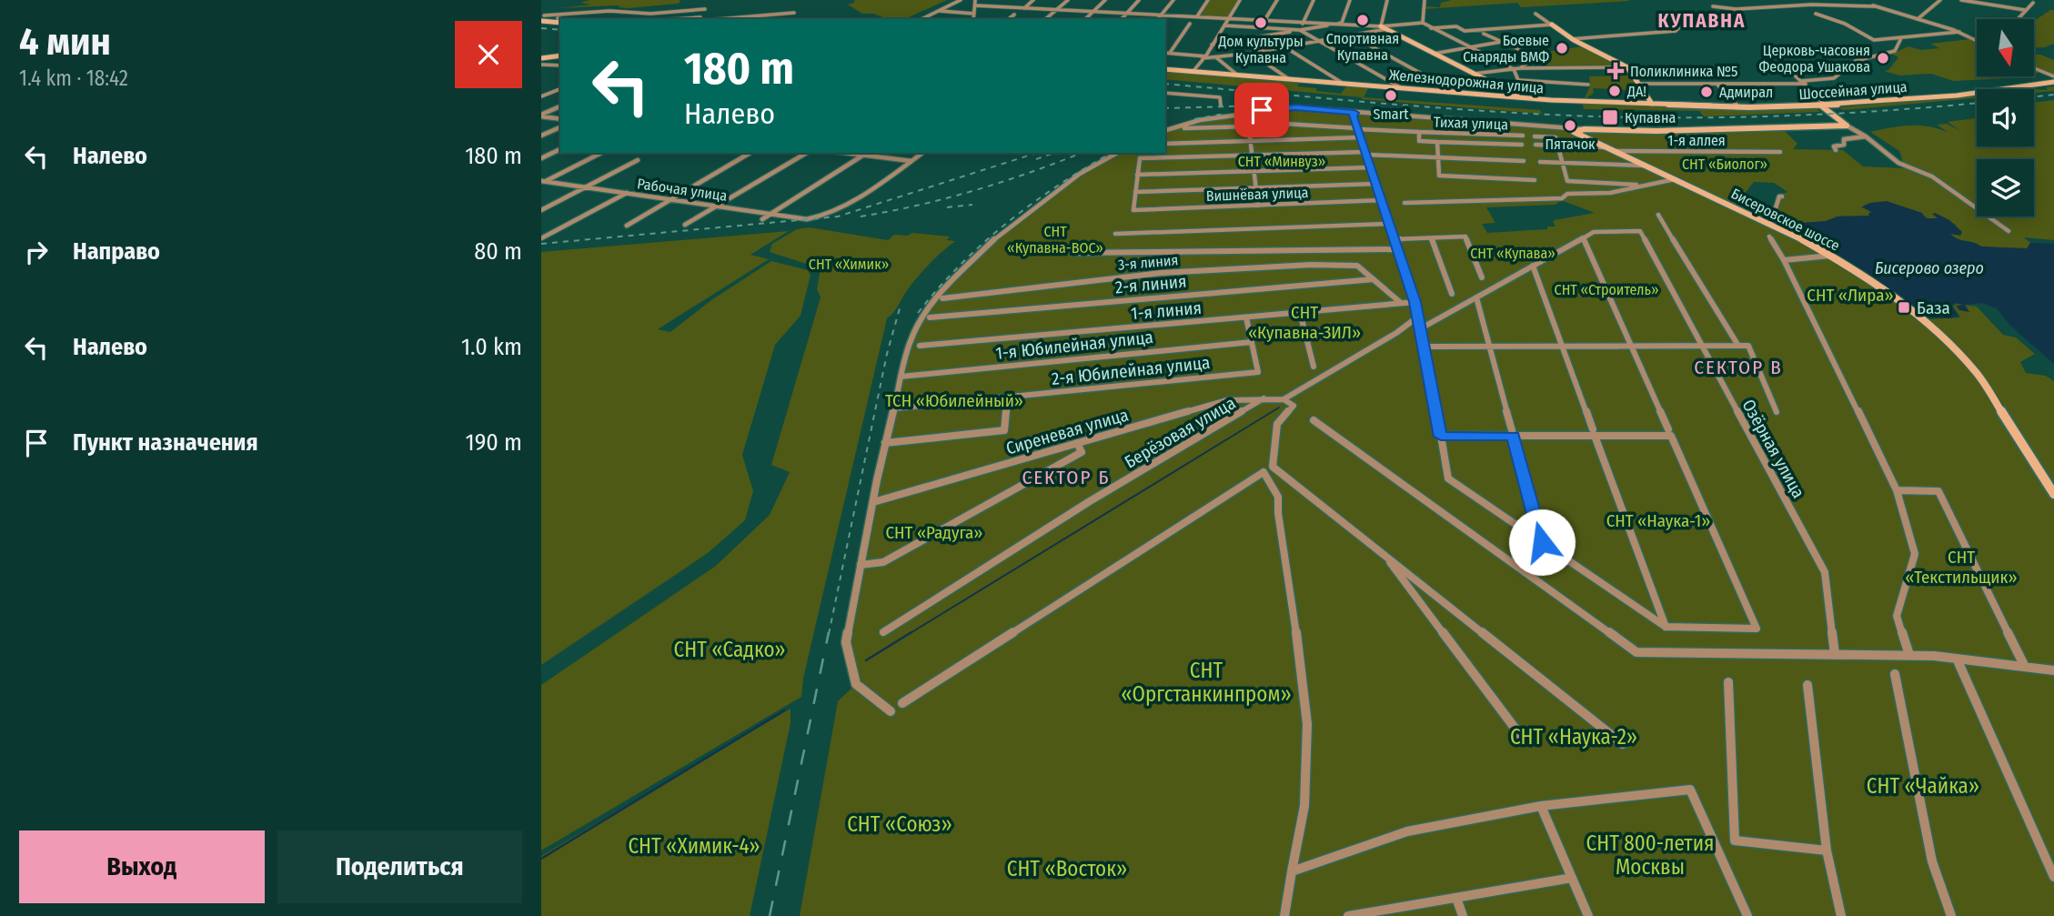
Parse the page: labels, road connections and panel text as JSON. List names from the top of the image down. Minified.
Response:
{"streets":{"main road":["Железнодорожная улица","Шоссейная улица","Бисеровское шоссе"],"street":["Тихая улица","1-я аллея","Рабочая улица","Вишнёвая улица","3-я линия","2-я линия","1-я линия","1-я Юбилейная улица","2-я Юбилейная улица","Сиреневая улица","Берёзовая улица","Озёрная улица"]},"crossings":[["Железнодорожная улица","Шоссейная улица"],["1-я аллея","Бисеровское шоссе"],["3-я линия","2-я линия"],["1-я Юбилейная улица","2-я Юбилейная улица"],["Сиреневая улица","Берёзовая улица"]],"districts":["КУПАВНА","СЕКТОР В","СЕКТОР Б"],"water":["Бисерово озеро"],"parks":["СНТ «Минвуз»","СНТ «Биолог»","СНТ «Купавна-ВОС»","СНТ «Купава»","СНТ «Химик»","СНТ «Строитель»","СНТ «Лира»","СНТ «Купавна-ЗИЛ»","ТСН «Юбилейный»","СНТ «Наука-1»","СНТ «Радуга»","СНТ «Текстильщик»","СНТ «Садко»","СНТ «Оргстанкинпром»","СНТ «Наука-2»","СНТ «Чайка»","СНТ «Союз»","СНТ 800-летия Москвы","СНТ «Химик-4»","СНТ «Восток»"],"places":{"other":["Спортивная Купавна","Дом культуры Купавна","Боевые Снаряды ВМФ","Церковь-часовня Феодора Ушакова","ДА!","Адмирал","Smart","Пятачок"],"health":["Поликлиника №5"],"transit":["Купавна","База"]},"north":"bottom","page":{"heading":["4 мин","1.4 km · 18:42"],"turn":["180 m","Налево"],"list":[{"name":"Налево","value":"180 m"},{"name":"Направо","value":"80 m"},{"name":"Налево","value":"1.0 km"},{"name":"Пункт назначения","value":"190 m"}],"buttons":["Выход","Поделиться"]}}
